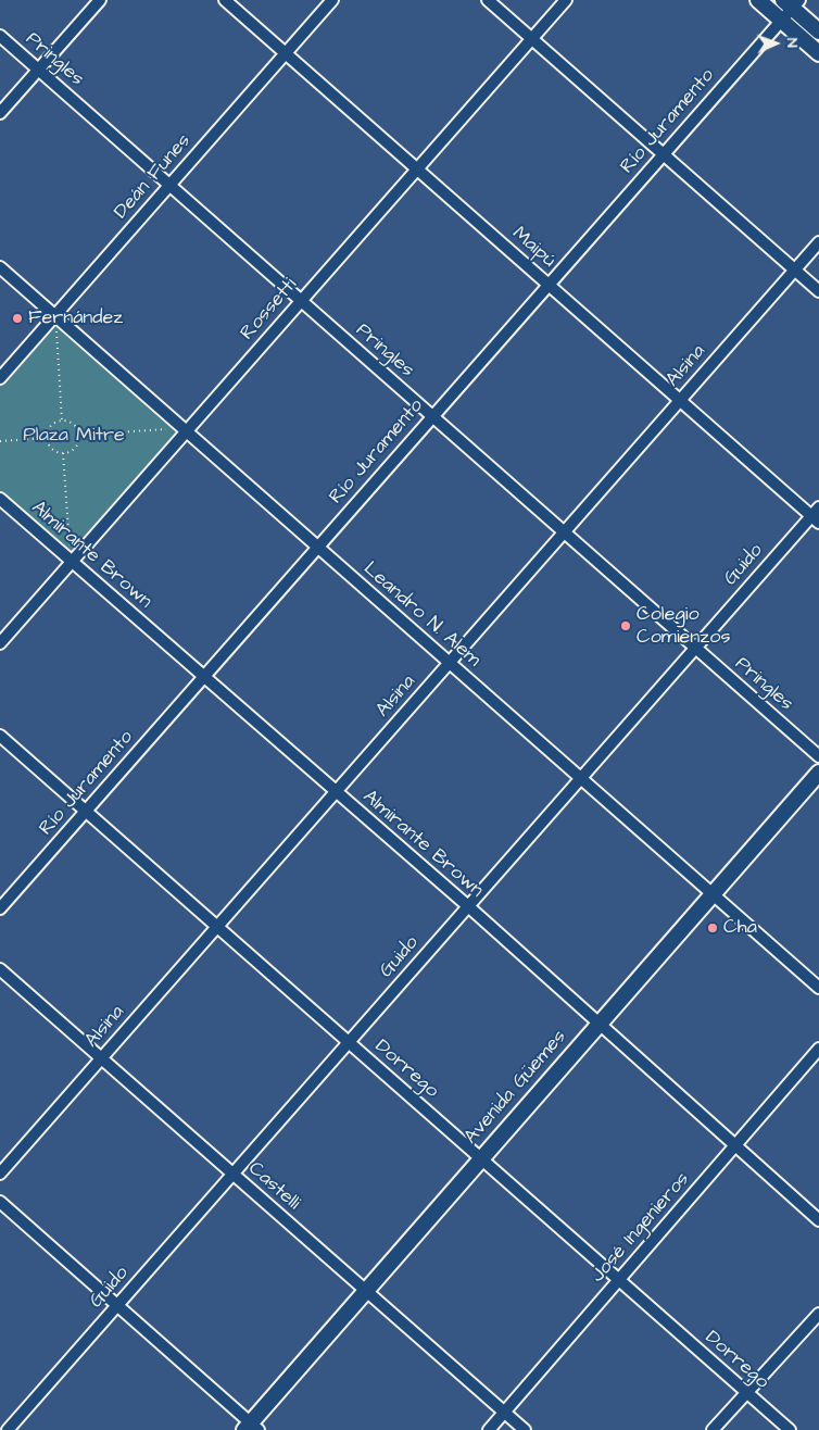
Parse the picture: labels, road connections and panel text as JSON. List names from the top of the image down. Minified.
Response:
{"streets":{"main road":["Avenida Güemes"],"street":["Pringles","Río Juramento","Deán Funes","Maipú","Rossetti","Alsina","Almirante Brown","Guido","Leandro N. Alem","Dorrego","Castelli","José Ingenieros"]},"crossings":[["Pringles","Río Juramento"],["Pringles","Deán Funes"],["Pringles","Rossetti"],["Pringles","Alsina"],["Pringles","Guido"],["Río Juramento","Maipú"],["Río Juramento","Almirante Brown"],["Río Juramento","Leandro N. Alem"],["Río Juramento","Dorrego"],["Deán Funes","Maipú"],["Deán Funes","Leandro N. Alem"],["Maipú","Rossetti"],["Maipú","Alsina"],["Maipú","Guido"],["Rossetti","Almirante Brown"],["Rossetti","Leandro N. Alem"],["Alsina","Almirante Brown"],["Alsina","Leandro N. Alem"],["Alsina","Dorrego"],["Alsina","Castelli"],["Almirante Brown","Guido"],["Almirante Brown","Avenida Güemes"],["Almirante Brown","José Ingenieros"],["Guido","Leandro N. Alem"],["Guido","Dorrego"],["Guido","Castelli"],["Leandro N. Alem","Avenida Güemes"],["Dorrego","Avenida Güemes"],["Dorrego","José Ingenieros"],["Avenida Güemes","Castelli"],["Castelli","José Ingenieros"]],"parks":["Plaza Mitre"],"places":["Fernández","Colegio Comienzos","Cha"],"north":"right"}
